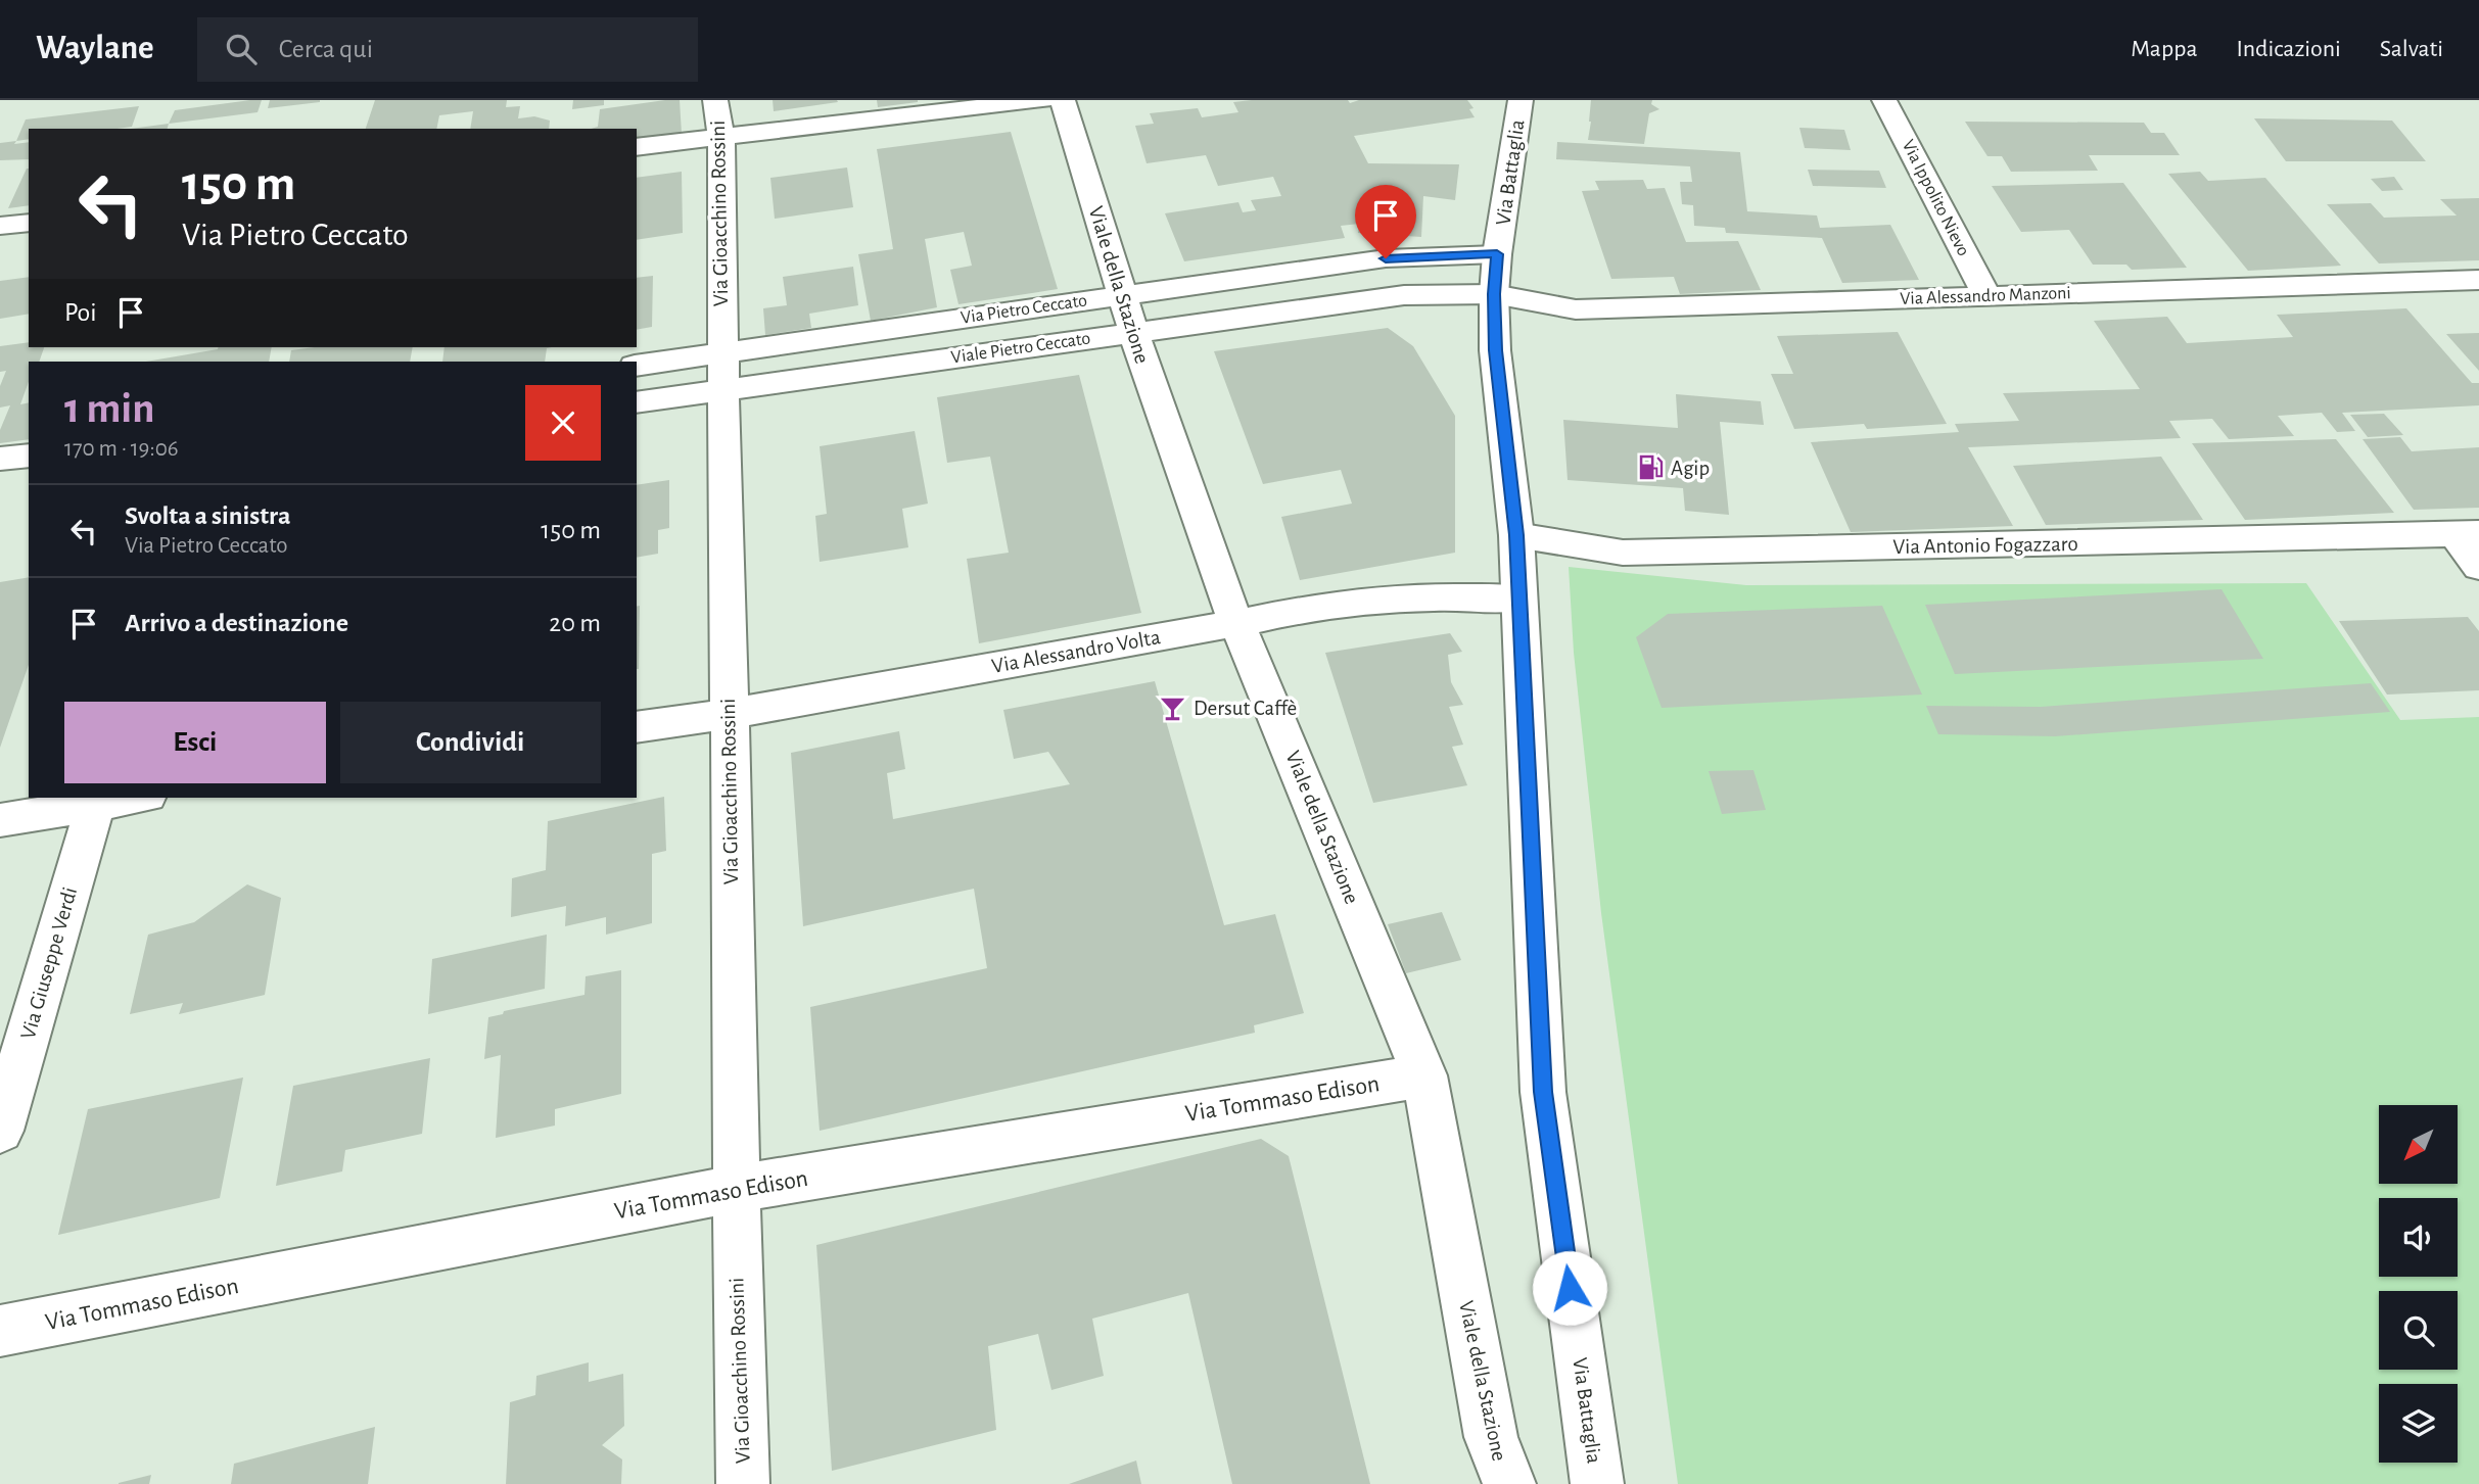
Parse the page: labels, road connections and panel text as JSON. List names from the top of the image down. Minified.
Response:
{"streets":{"street":["Via Battaglia","Via Ippolito Nievo","Via Gioacchino Rossini","Viale della Stazione","Via Alessandro Manzoni","Via Pietro Ceccato","Viale Pietro Ceccato","Via Antonio Fogazzaro","Via Alessandro Volta","Via Giuseppe Verdi","Via Tommaso Edison"]},"crossings":[["Via Battaglia","Via Alessandro Manzoni"],["Via Battaglia","Via Pietro Ceccato"],["Via Battaglia","Viale Pietro Ceccato"],["Via Battaglia","Via Antonio Fogazzaro"],["Via Battaglia","Via Alessandro Volta"],["Via Ippolito Nievo","Via Alessandro Manzoni"],["Via Gioacchino Rossini","Via Pietro Ceccato"],["Via Gioacchino Rossini","Viale Pietro Ceccato"],["Via Gioacchino Rossini","Via Alessandro Volta"],["Via Gioacchino Rossini","Via Tommaso Edison"],["Viale della Stazione","Via Pietro Ceccato"],["Viale della Stazione","Viale Pietro Ceccato"],["Viale della Stazione","Via Alessandro Volta"],["Viale della Stazione","Via Tommaso Edison"],["Via Alessandro Manzoni","Viale Pietro Ceccato"]],"places":{"fuel station":["Agip"],"bar":["Dersut Caffè"]},"north":"bottom left","page":{"header":"Waylane","search":"Cerca qui","nav":["Mappa","Indicazioni","Salvati"],"turn":["150 m","Via Pietro Ceccato"],"then":"Poi","heading":["1 min","170 m · 19:06"],"list":[{"name":"Svolta a sinistra","note":"Via Pietro Ceccato","value":"150 m"},{"name":"Arrivo a destinazione","value":"20 m"}],"buttons":["Esci","Condividi"]}}
